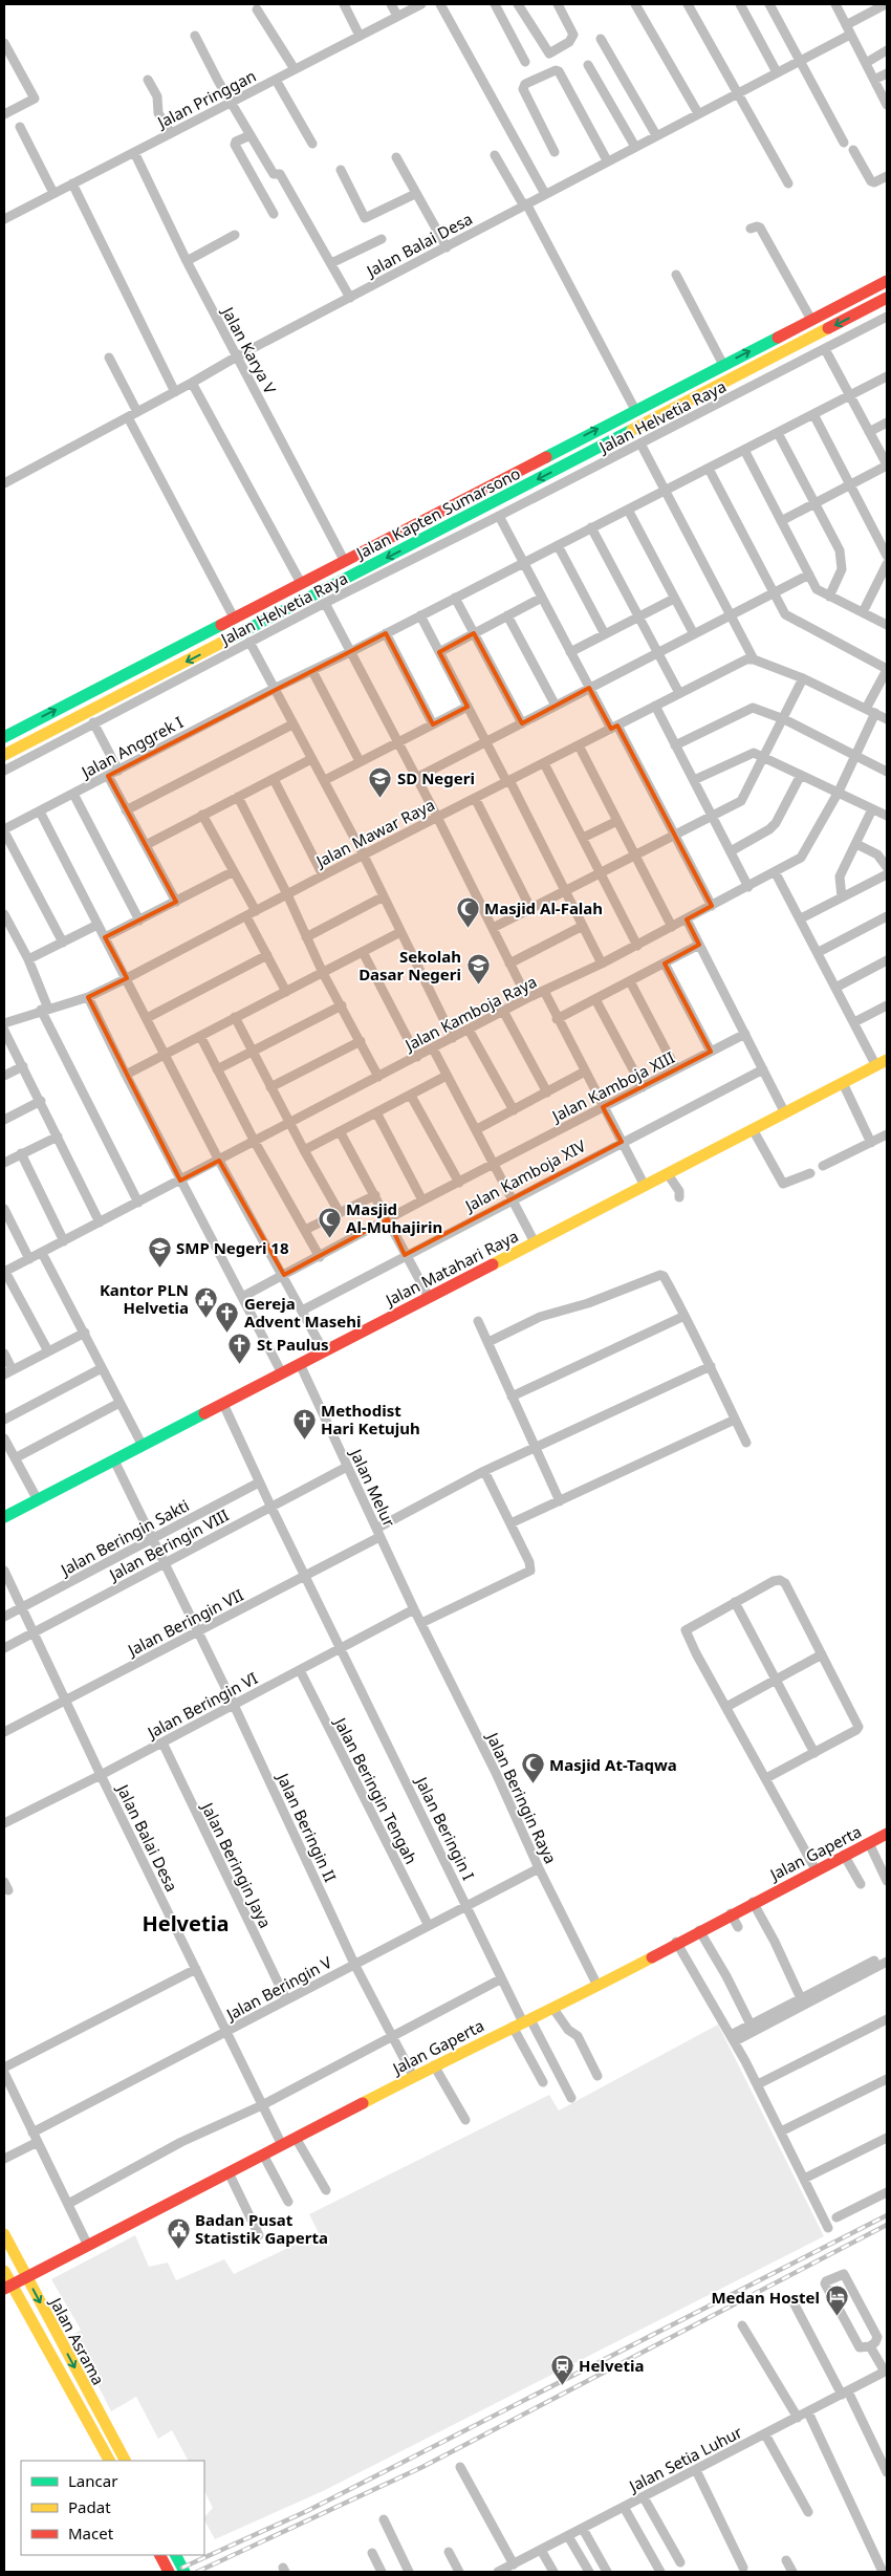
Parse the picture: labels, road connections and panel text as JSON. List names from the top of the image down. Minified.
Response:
{"streets":{"main road":["Jalan Kapten Sumarsono","Jalan Matahari Raya","Jalan Gaperta","Jalan Asrama"],"street":["Jalan Pringgan","Jalan Balai Desa","Jalan Karya V","Jalan Helvetia Raya","Jalan Anggrek I","Jalan Mawar Raya","Jalan Kamboja Raya","Jalan Kamboja XIII","Jalan Kamboja XIV","Jalan Melur","Jalan Beringin Sakti","Jalan Beringin VIII","Jalan Beringin VII","Jalan Beringin VI","Jalan Beringin Tengah","Jalan Beringin Raya","Jalan Beringin II","Jalan Beringin I","Jalan Beringin Jaya","Jalan Beringin V","Jalan Setia Luhur"]},"crossings":[["Jalan Pringgan","Jalan Karya V"],["Jalan Balai Desa","Jalan Karya V"],["Jalan Balai Desa","Jalan Beringin Sakti"],["Jalan Balai Desa","Jalan Beringin VIII"],["Jalan Balai Desa","Jalan Beringin VII"],["Jalan Balai Desa","Jalan Beringin VI"],["Jalan Balai Desa","Jalan Gaperta"],["Jalan Balai Desa","Jalan Beringin V"],["Jalan Karya V","Jalan Kapten Sumarsono"],["Jalan Matahari Raya","Jalan Melur"],["Jalan Matahari Raya","Jalan Beringin II"],["Jalan Matahari Raya","Jalan Beringin I"],["Jalan Melur","Jalan Beringin VIII"],["Jalan Melur","Jalan Beringin VII"],["Jalan Melur","Jalan Beringin VI"],["Jalan Melur","Jalan Beringin Raya"],["Jalan Beringin Sakti","Jalan Beringin II"],["Jalan Beringin Sakti","Jalan Beringin I"],["Jalan Beringin VIII","Jalan Beringin II"],["Jalan Beringin VIII","Jalan Beringin I"],["Jalan Beringin VII","Jalan Beringin II"],["Jalan Beringin VII","Jalan Beringin I"],["Jalan Beringin VI","Jalan Beringin Tengah"],["Jalan Beringin VI","Jalan Beringin II"],["Jalan Beringin VI","Jalan Beringin I"],["Jalan Beringin VI","Jalan Beringin Jaya"],["Jalan Beringin Tengah","Jalan Beringin V"],["Jalan Beringin Raya","Jalan Gaperta"],["Jalan Beringin Raya","Jalan Beringin V"],["Jalan Beringin II","Jalan Gaperta"],["Jalan Beringin II","Jalan Beringin V"],["Jalan Beringin I","Jalan Gaperta"],["Jalan Beringin I","Jalan Beringin V"],["Jalan Gaperta","Jalan Asrama"],["Jalan Beringin Jaya","Jalan Beringin V"]],"districts":["Helvetia"],"places":{"school or university":["SD Negeri","Sekolah Dasar Negeri","SMP Negeri 18"],"mosque":["Masjid Al-Falah","Masjid Al-Muhajirin","Masjid At-Taqwa"],"public building":["Kantor PLN Helvetia","Badan Pusat Statistik Gaperta"],"church":["Gereja Advent Masehi","St Paulus","Methodist Hari Ketujuh"],"hotel":["Medan Hostel"],"station":["Helvetia"]},"legend":["Lancar","Padat","Macet"]}
